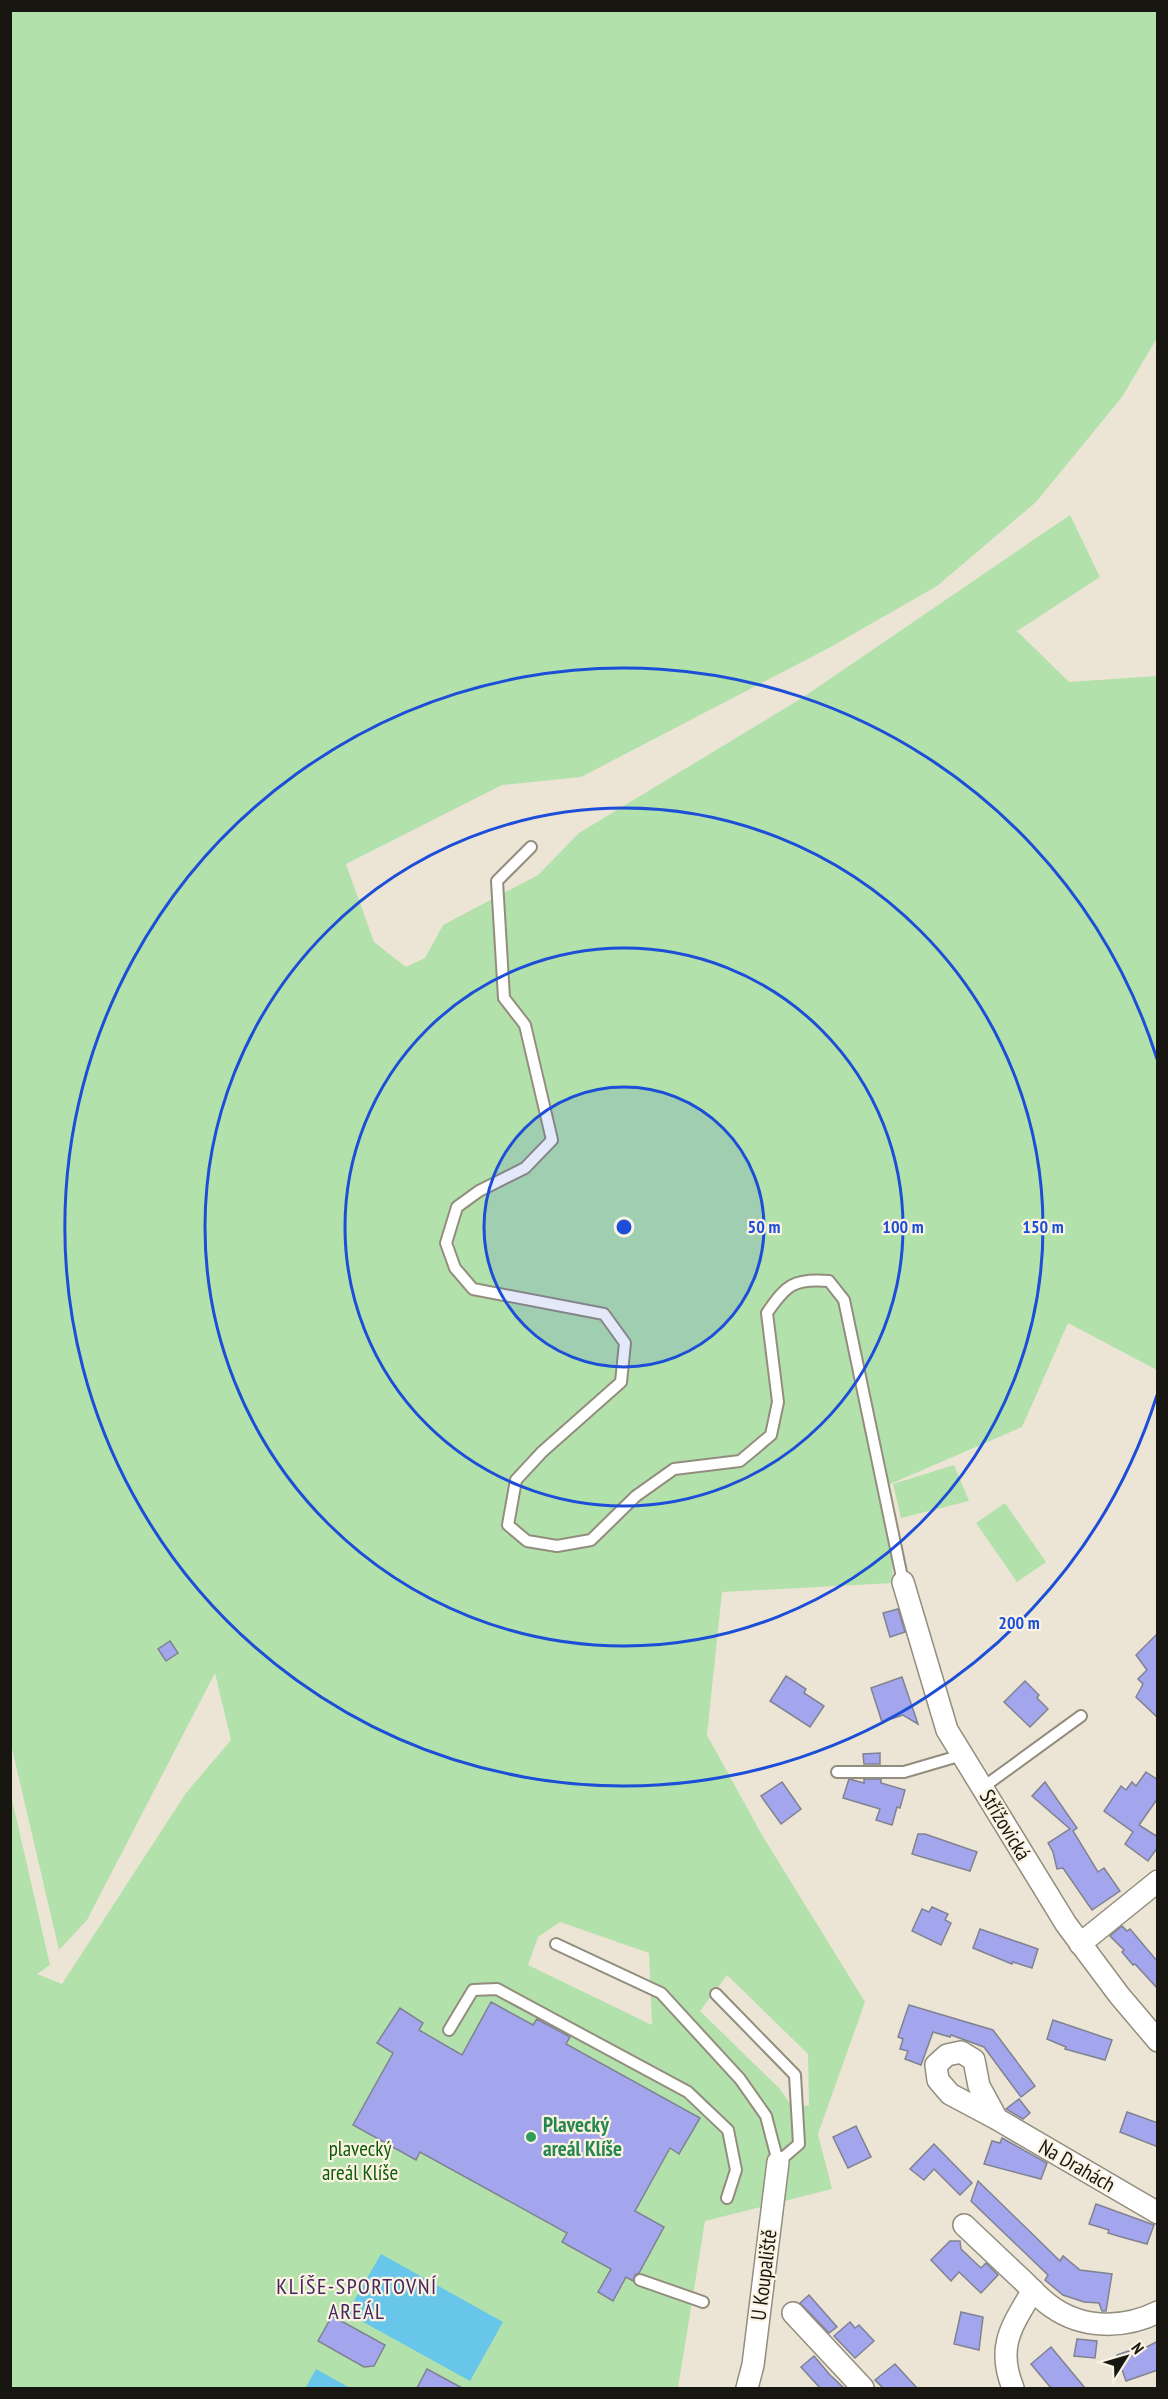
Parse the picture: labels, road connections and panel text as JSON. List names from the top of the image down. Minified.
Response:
{"streets":{"street":["Střížovická","Na Drahách","U Koupaliště"]},"districts":["KLÍŠE-SPORTOVNÍ AREÁL"],"parks":["plavecký areál Klíše"],"places":["Plavecký areál Klíše"],"north":"top right","rings":["50 m","100 m","150 m","200 m"]}
